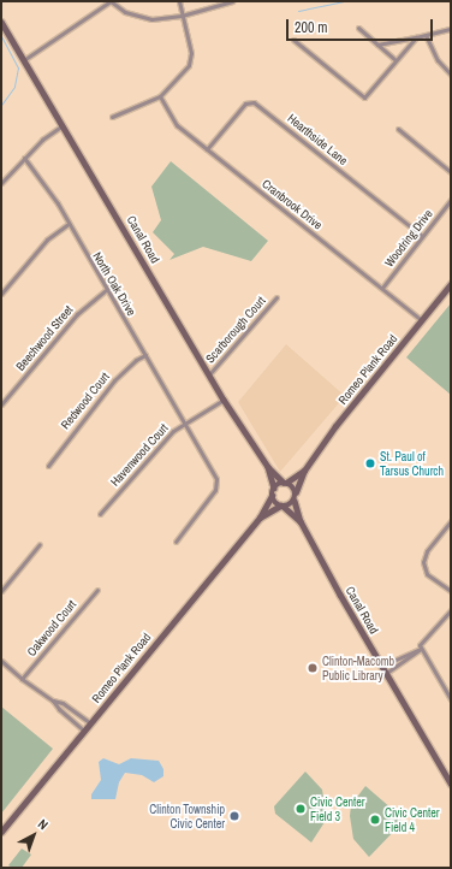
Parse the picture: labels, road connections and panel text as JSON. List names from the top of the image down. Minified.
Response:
{"streets":{"street":["Hearthside Lane","Cranbrook Drive","Woodring Drive","Canal Road","North Oak Drive","Scarborough Court","Beechwood Street","Romeo Plank Road","Redwood Court","Havenwood Court","Oakwood Court"]},"crossings":[["Hearthside Lane","Cranbrook Drive"],["Hearthside Lane","Woodring Drive"],["Cranbrook Drive","Woodring Drive"],["Cranbrook Drive","Romeo Plank Road"],["Canal Road","Scarborough Court"],["Canal Road","Romeo Plank Road"],["Canal Road","Havenwood Court"],["North Oak Drive","Beechwood Street"],["North Oak Drive","Redwood Court"],["North Oak Drive","Havenwood Court"]],"places":["St. Paul of Tarsus Church","Clinton-Macomb Public Library","Civic Center Field 3","Clinton Township Civic Center","Civic Center Field 4"],"scale_bar":"200 m","north":"top right"}
